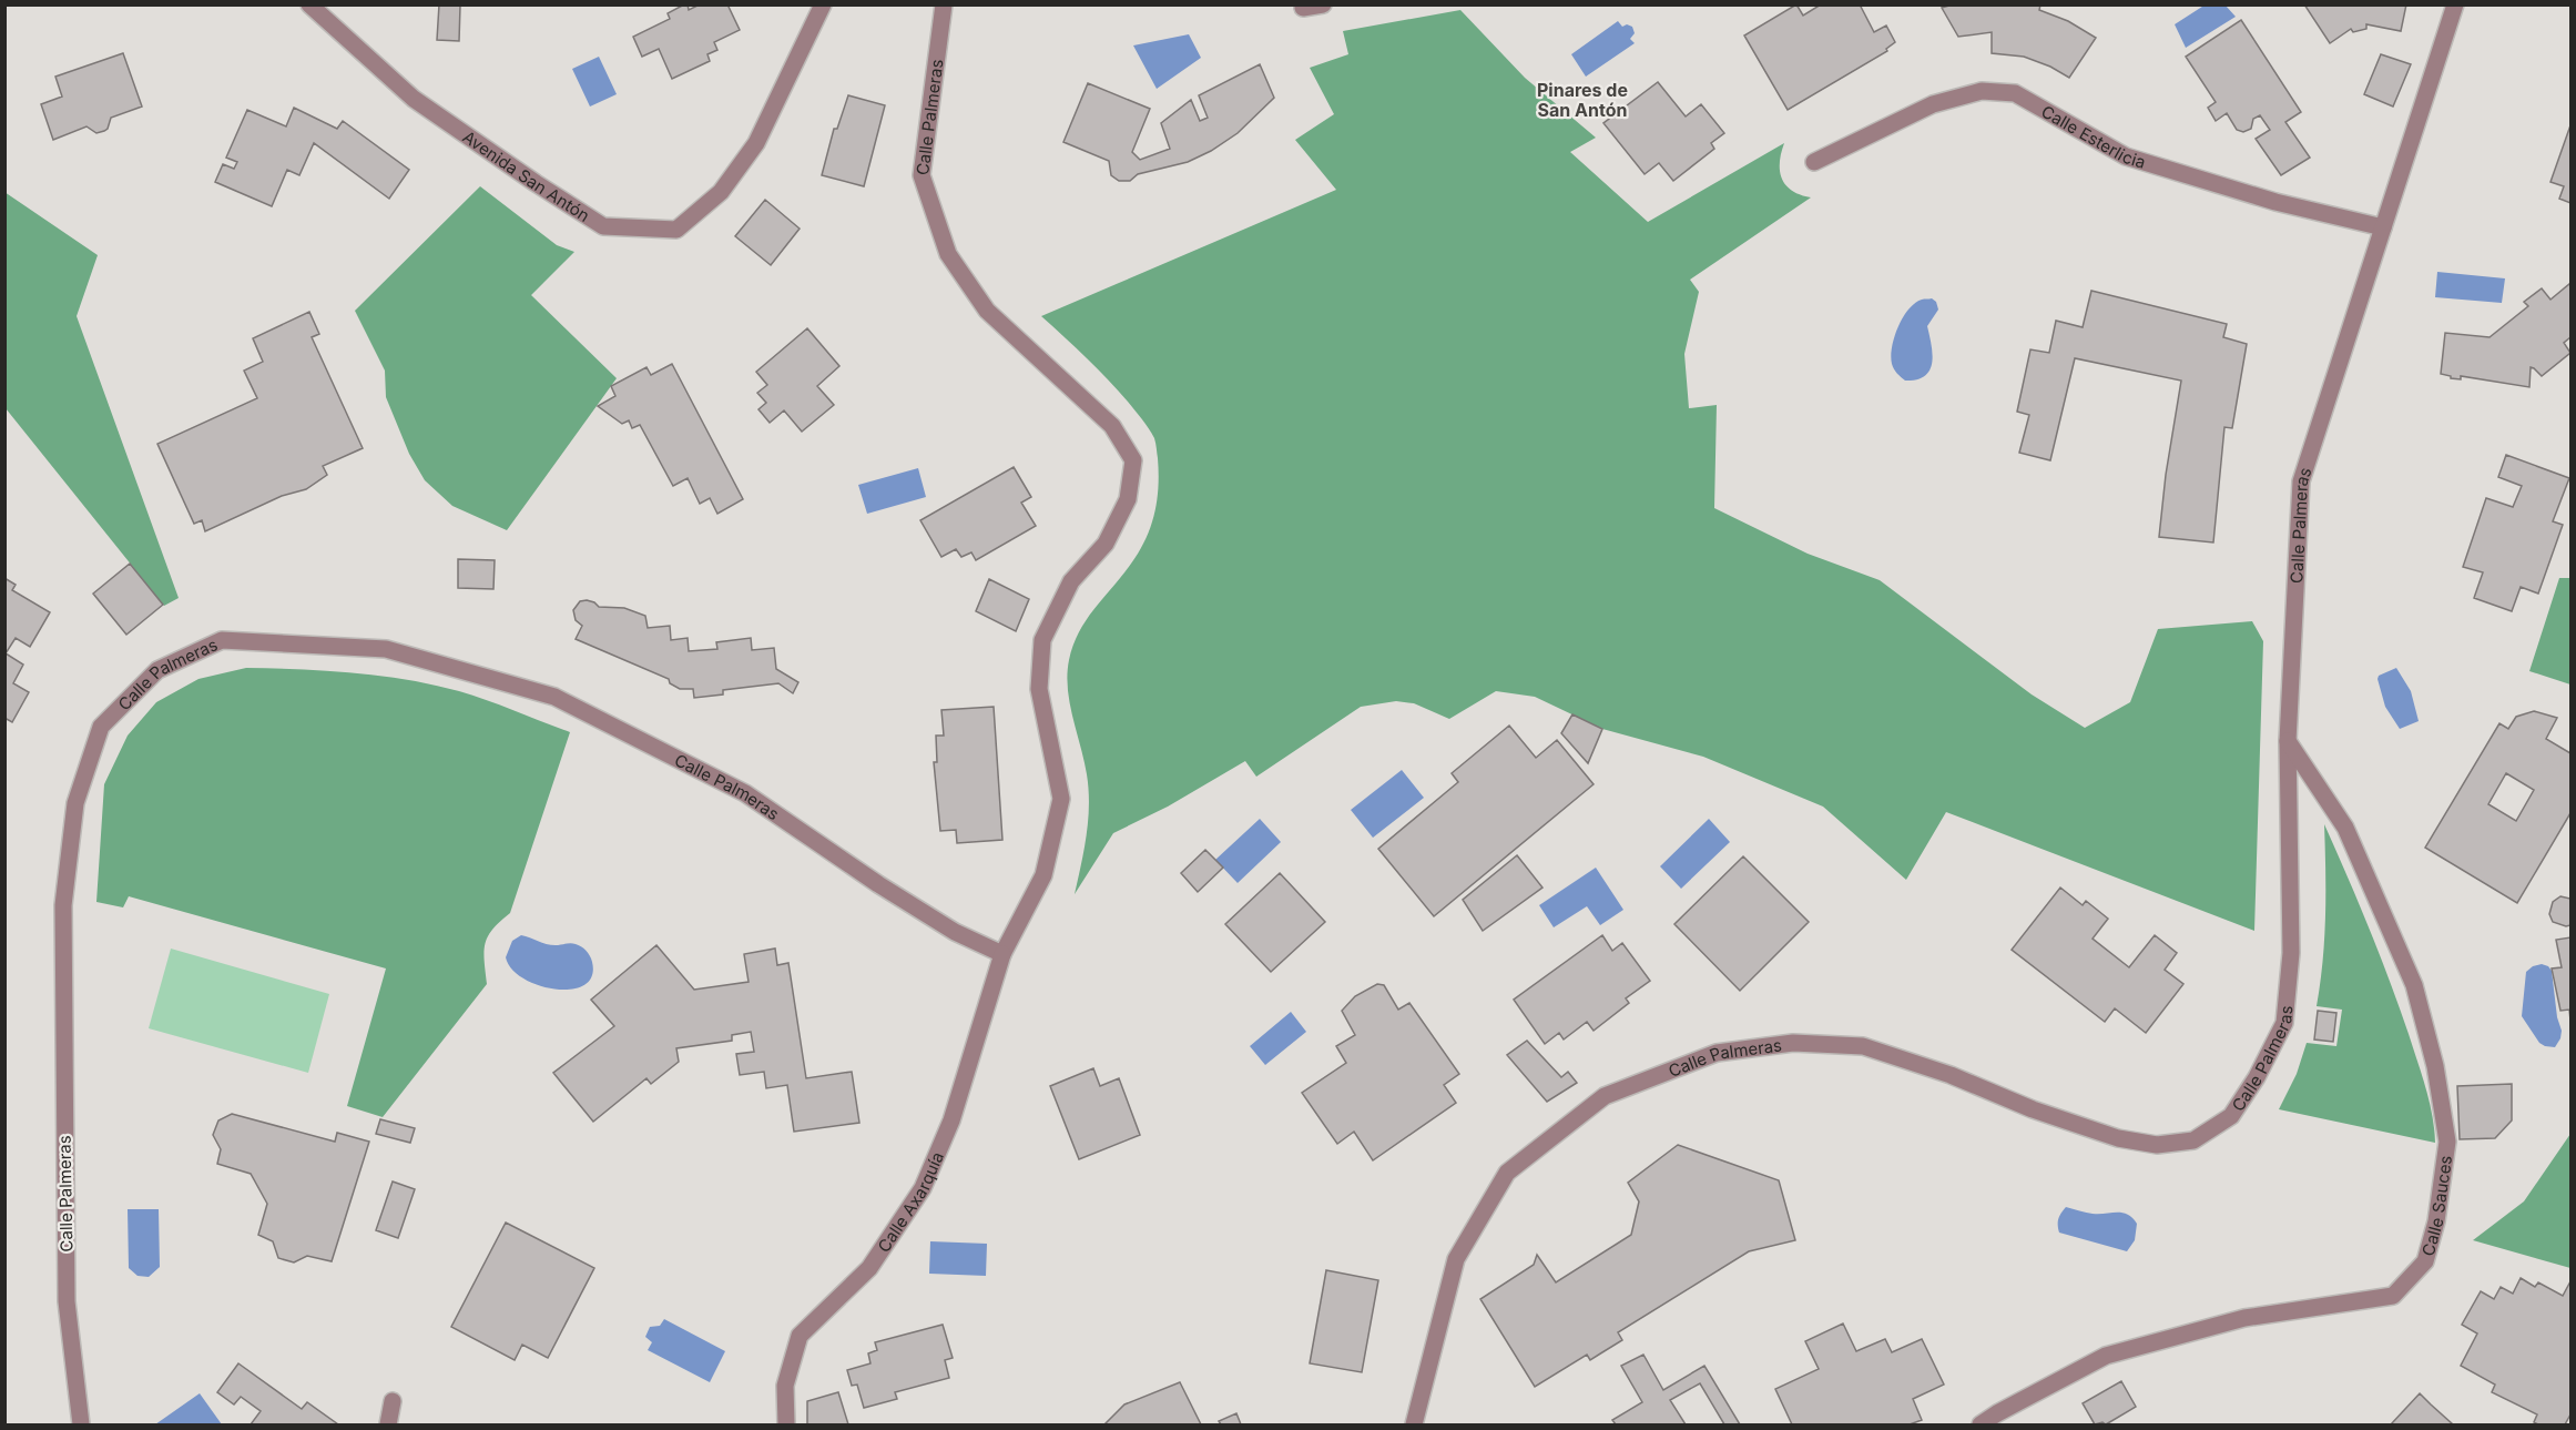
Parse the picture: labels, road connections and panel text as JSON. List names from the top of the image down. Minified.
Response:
{"streets":{"street":["Calle Palmeras","Calle Esterlicia","Avenida San Antón","Calle Axarquía","Calle Sauces"]},"crossings":[["Calle Palmeras","Calle Esterlicia"],["Calle Palmeras","Calle Axarquía"],["Calle Palmeras","Calle Sauces"]],"districts":["Pinares de San Antón"]}
